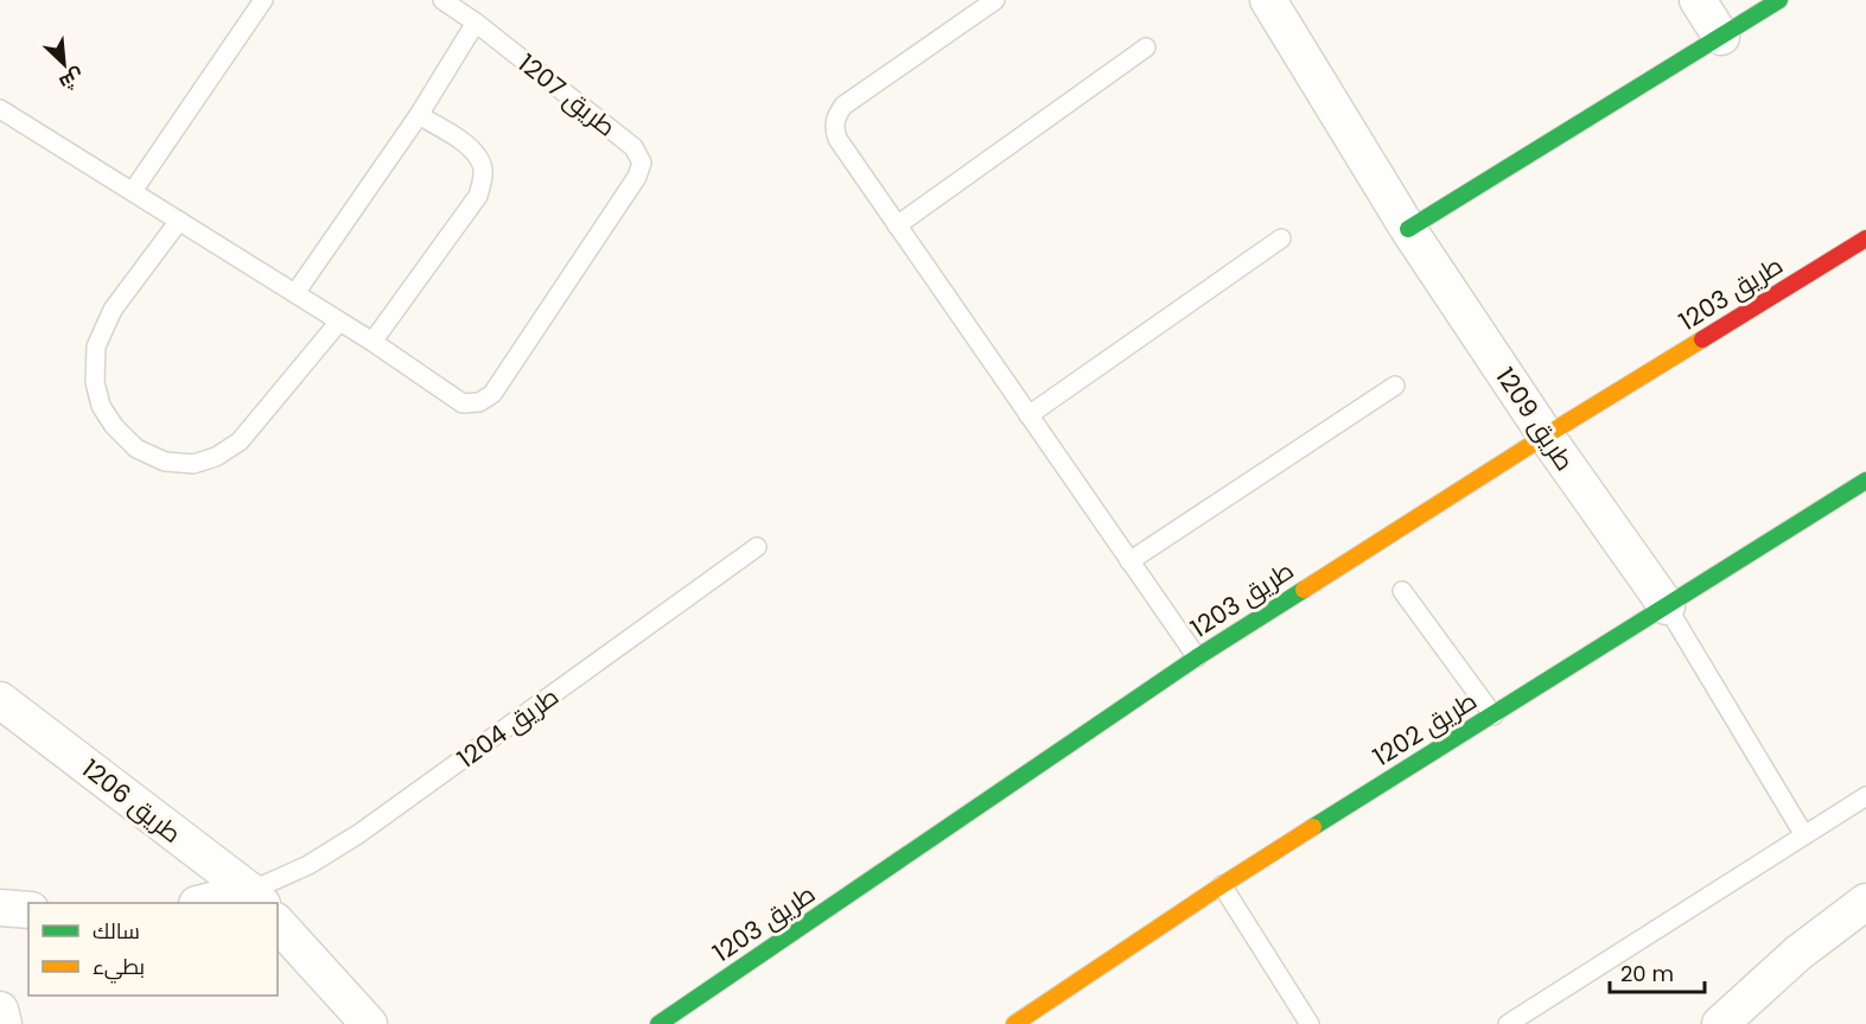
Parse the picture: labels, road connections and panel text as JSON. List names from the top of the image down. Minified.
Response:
{"streets":{"street":["طريق 1203","طريق 1209","طريق 1202","طريق 1206"],"lane":["طريق 1207","طريق 1204"]},"crossings":[["طريق 1203","طريق 1209"],["طريق 1209","طريق 1202"],["طريق 1204","طريق 1206"]],"legend":["سالك","بطيء"],"scale_bar":"20 m","north":"bottom right"}
